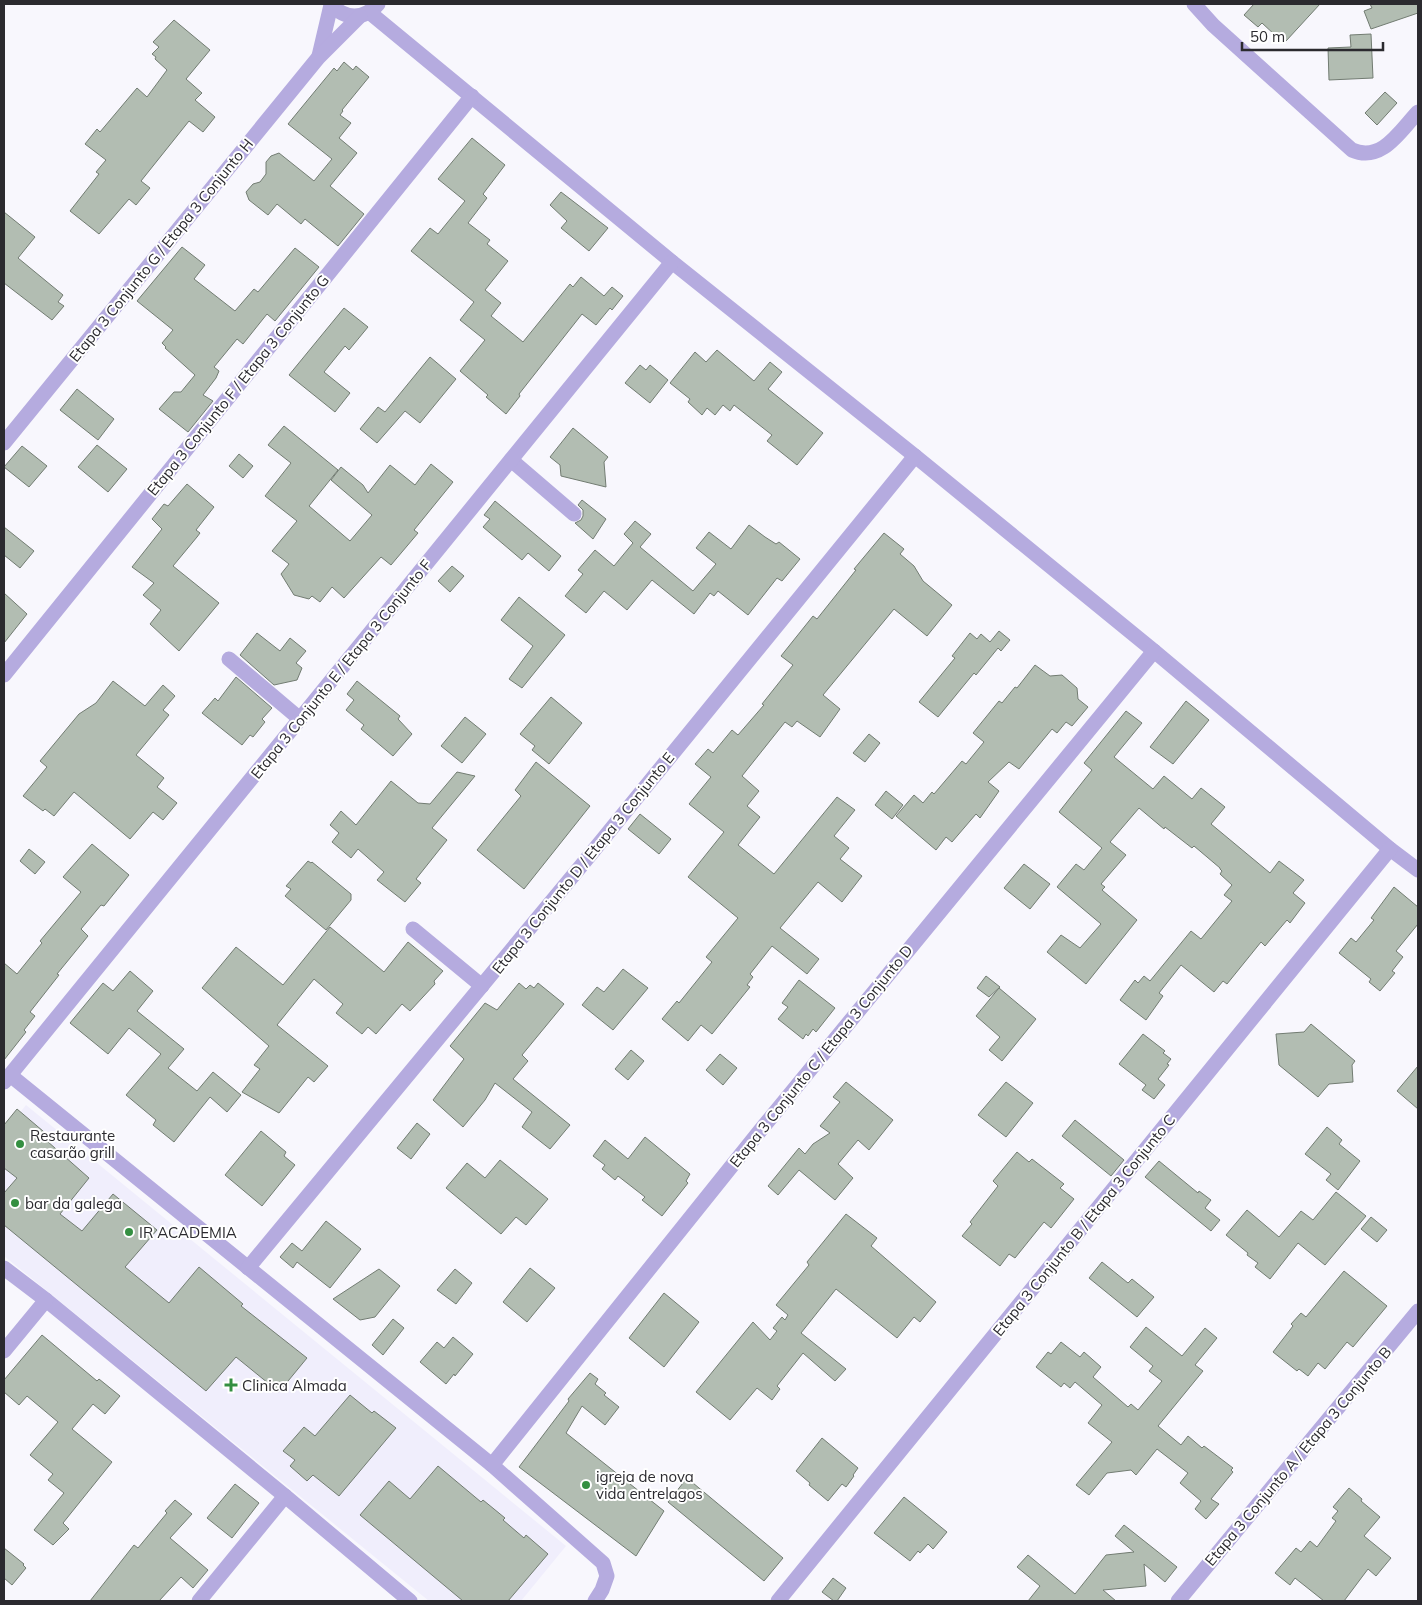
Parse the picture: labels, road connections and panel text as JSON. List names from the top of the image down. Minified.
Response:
{"streets":{"street":["Etapa 3 Conjunto G / Etapa 3 Conjunto H","Etapa 3 Conjunto F / Etapa 3 Conjunto G","Etapa 3 Conjunto E / Etapa 3 Conjunto F","Etapa 3 Conjunto D / Etapa 3 Conjunto E","Etapa 3 Conjunto C / Etapa 3 Conjunto D","Etapa 3 Conjunto B / Etapa 3 Conjunto C","Etapa 3 Conjunto A / Etapa 3 Conjunto B"]},"places":{"other":["Restaurante casarão grill","bar da galega","IR ACADEMIA","igreja de nova vida entrelagos"],"health":["Clinica Almada"]},"scale_bar":"50 m"}
